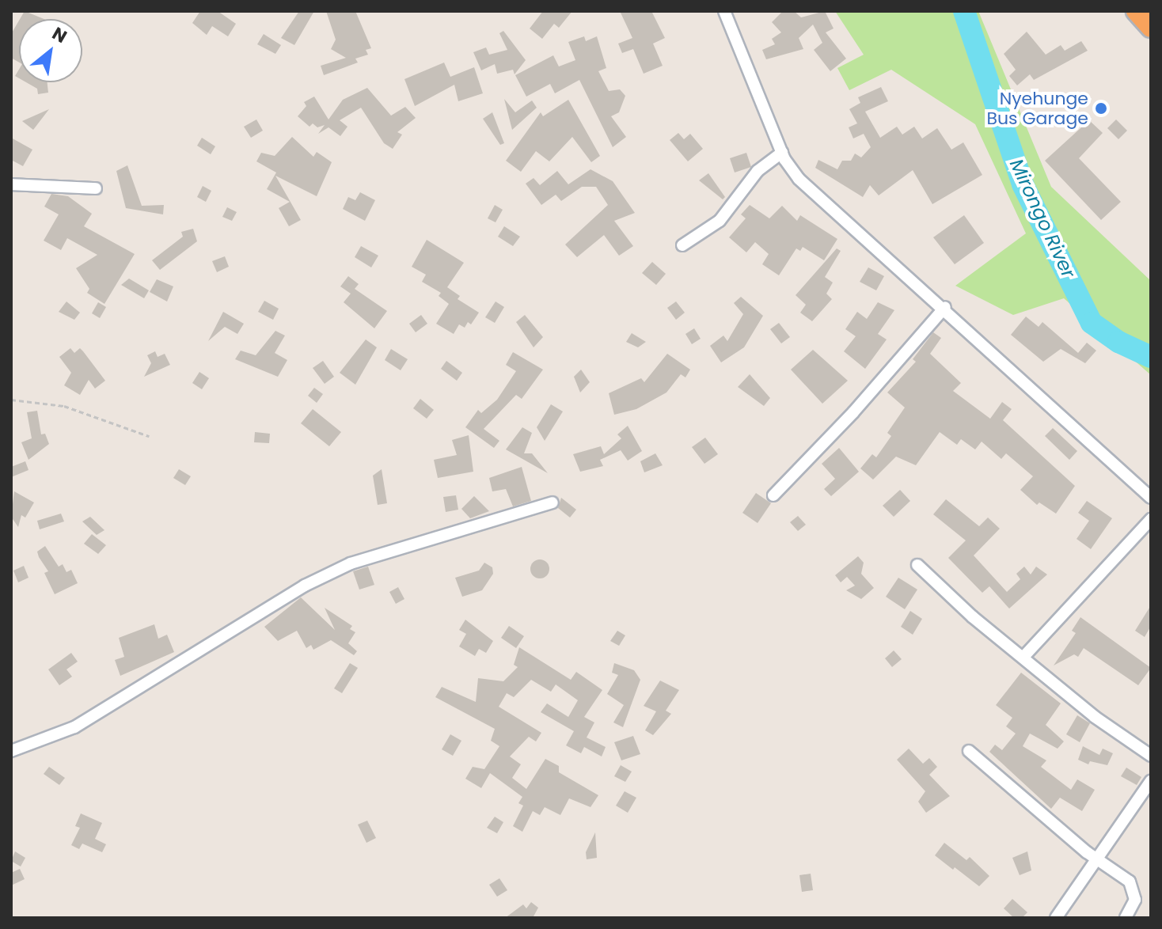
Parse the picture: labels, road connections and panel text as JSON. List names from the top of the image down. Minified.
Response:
{"water":["Mirongo River"],"places":["Nyehunge Bus Garage"],"north":"top right"}
